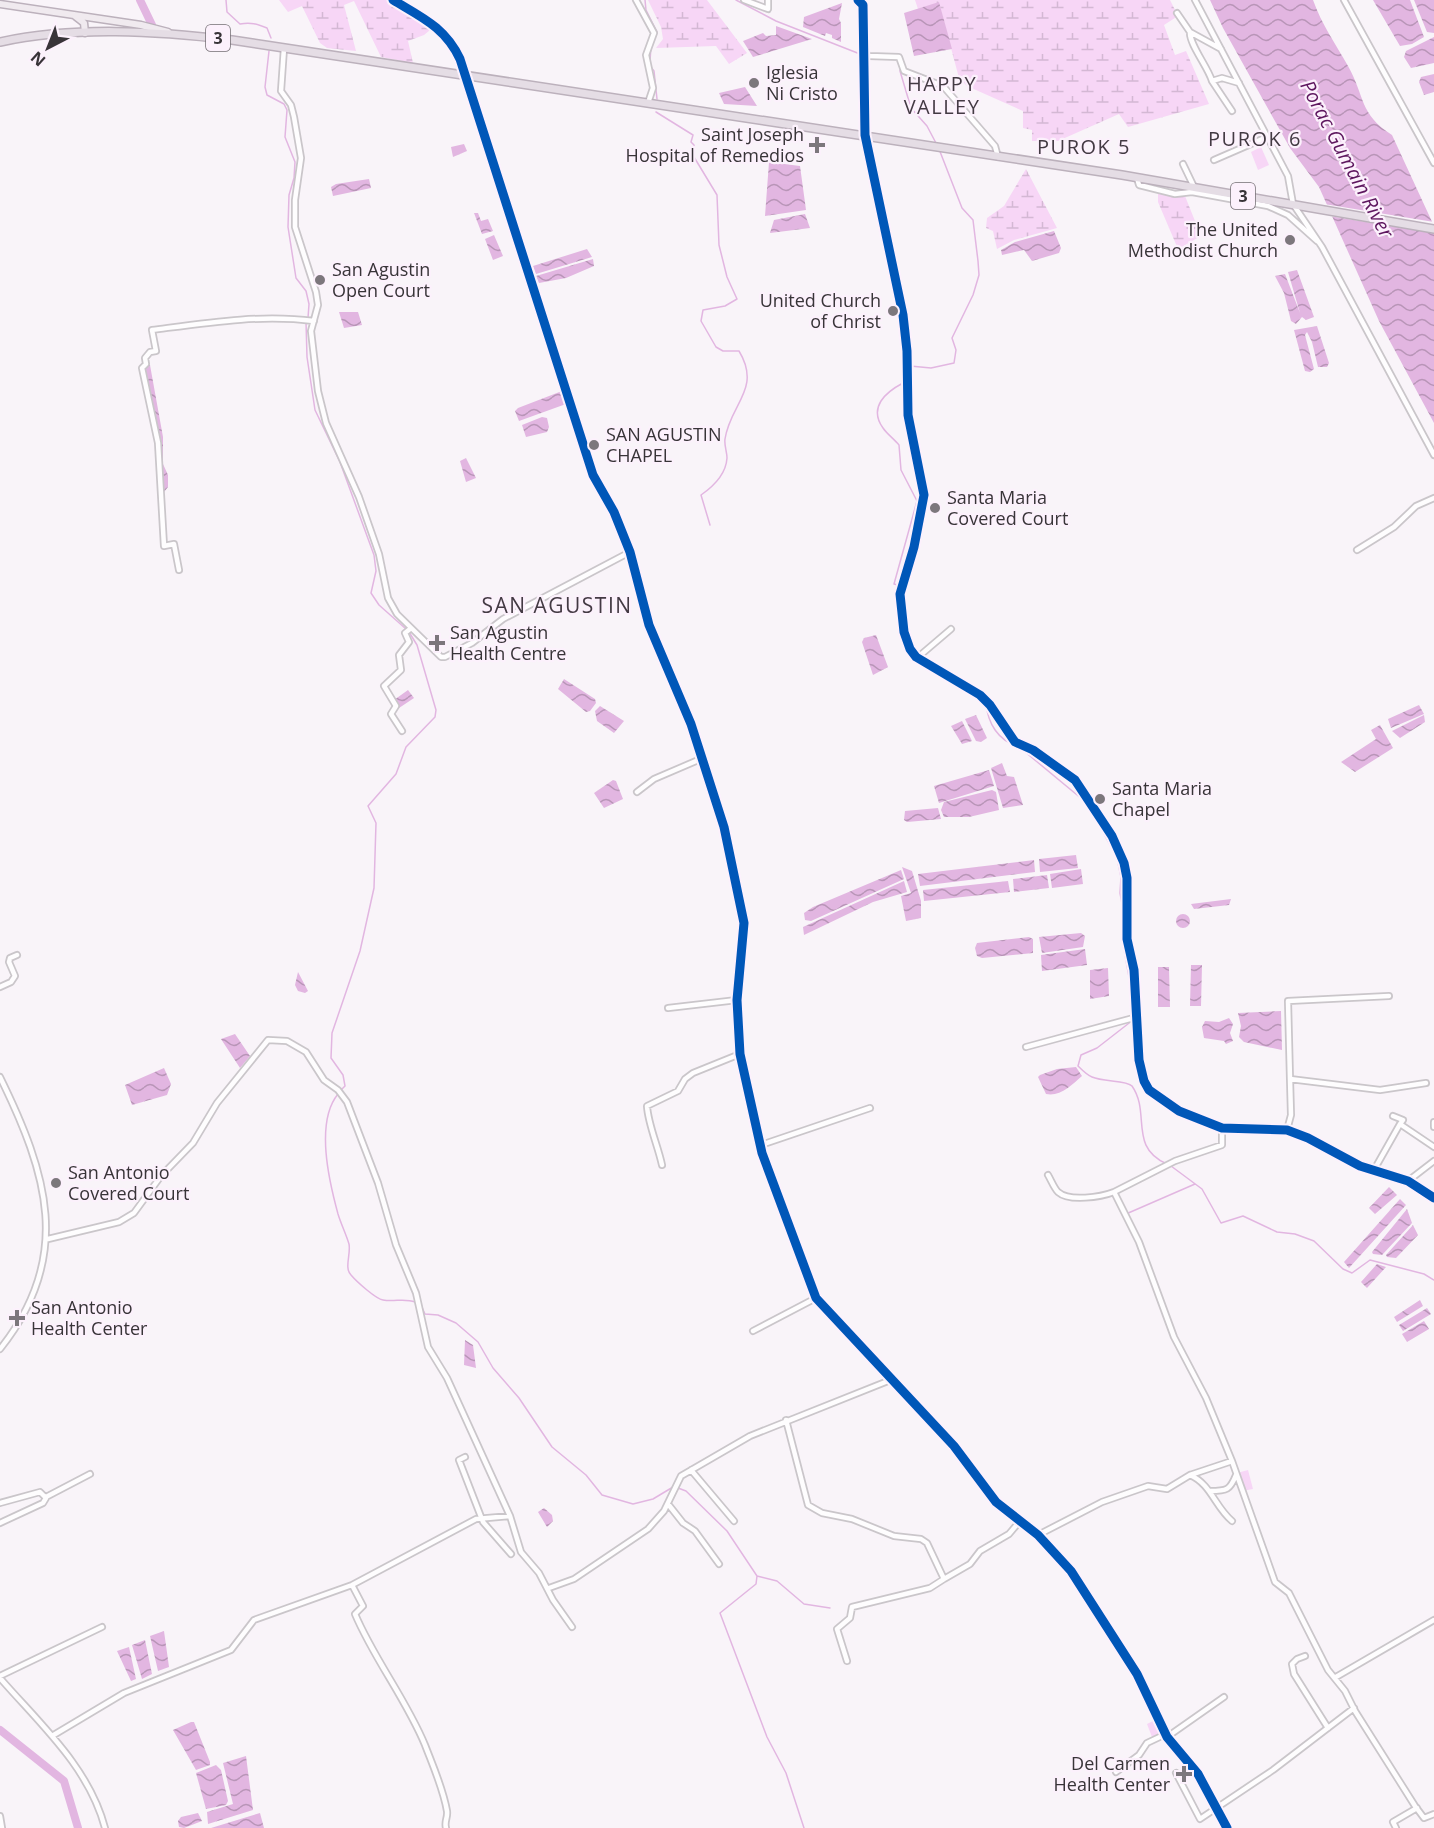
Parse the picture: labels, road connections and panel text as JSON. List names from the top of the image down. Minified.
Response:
{"streets":{"highway":["3"]},"districts":["HAPPY VALLEY","PUROK 6","PUROK 5","SAN AGUSTIN"],"water":["Porac Gumain River"],"places":{"other":["Iglesia Ni Cristo","The United Methodist Church","San Agustin Open Court","United Church of Christ","SAN AGUSTIN CHAPEL","Santa Maria Covered Court","Santa Maria Chapel","San Antonio Covered Court"],"health":["Saint Joseph Hospital of Remedios","San Agustin Health Centre","San Antonio Health Center","Del Carmen Health Center"]},"north":"bottom left"}
